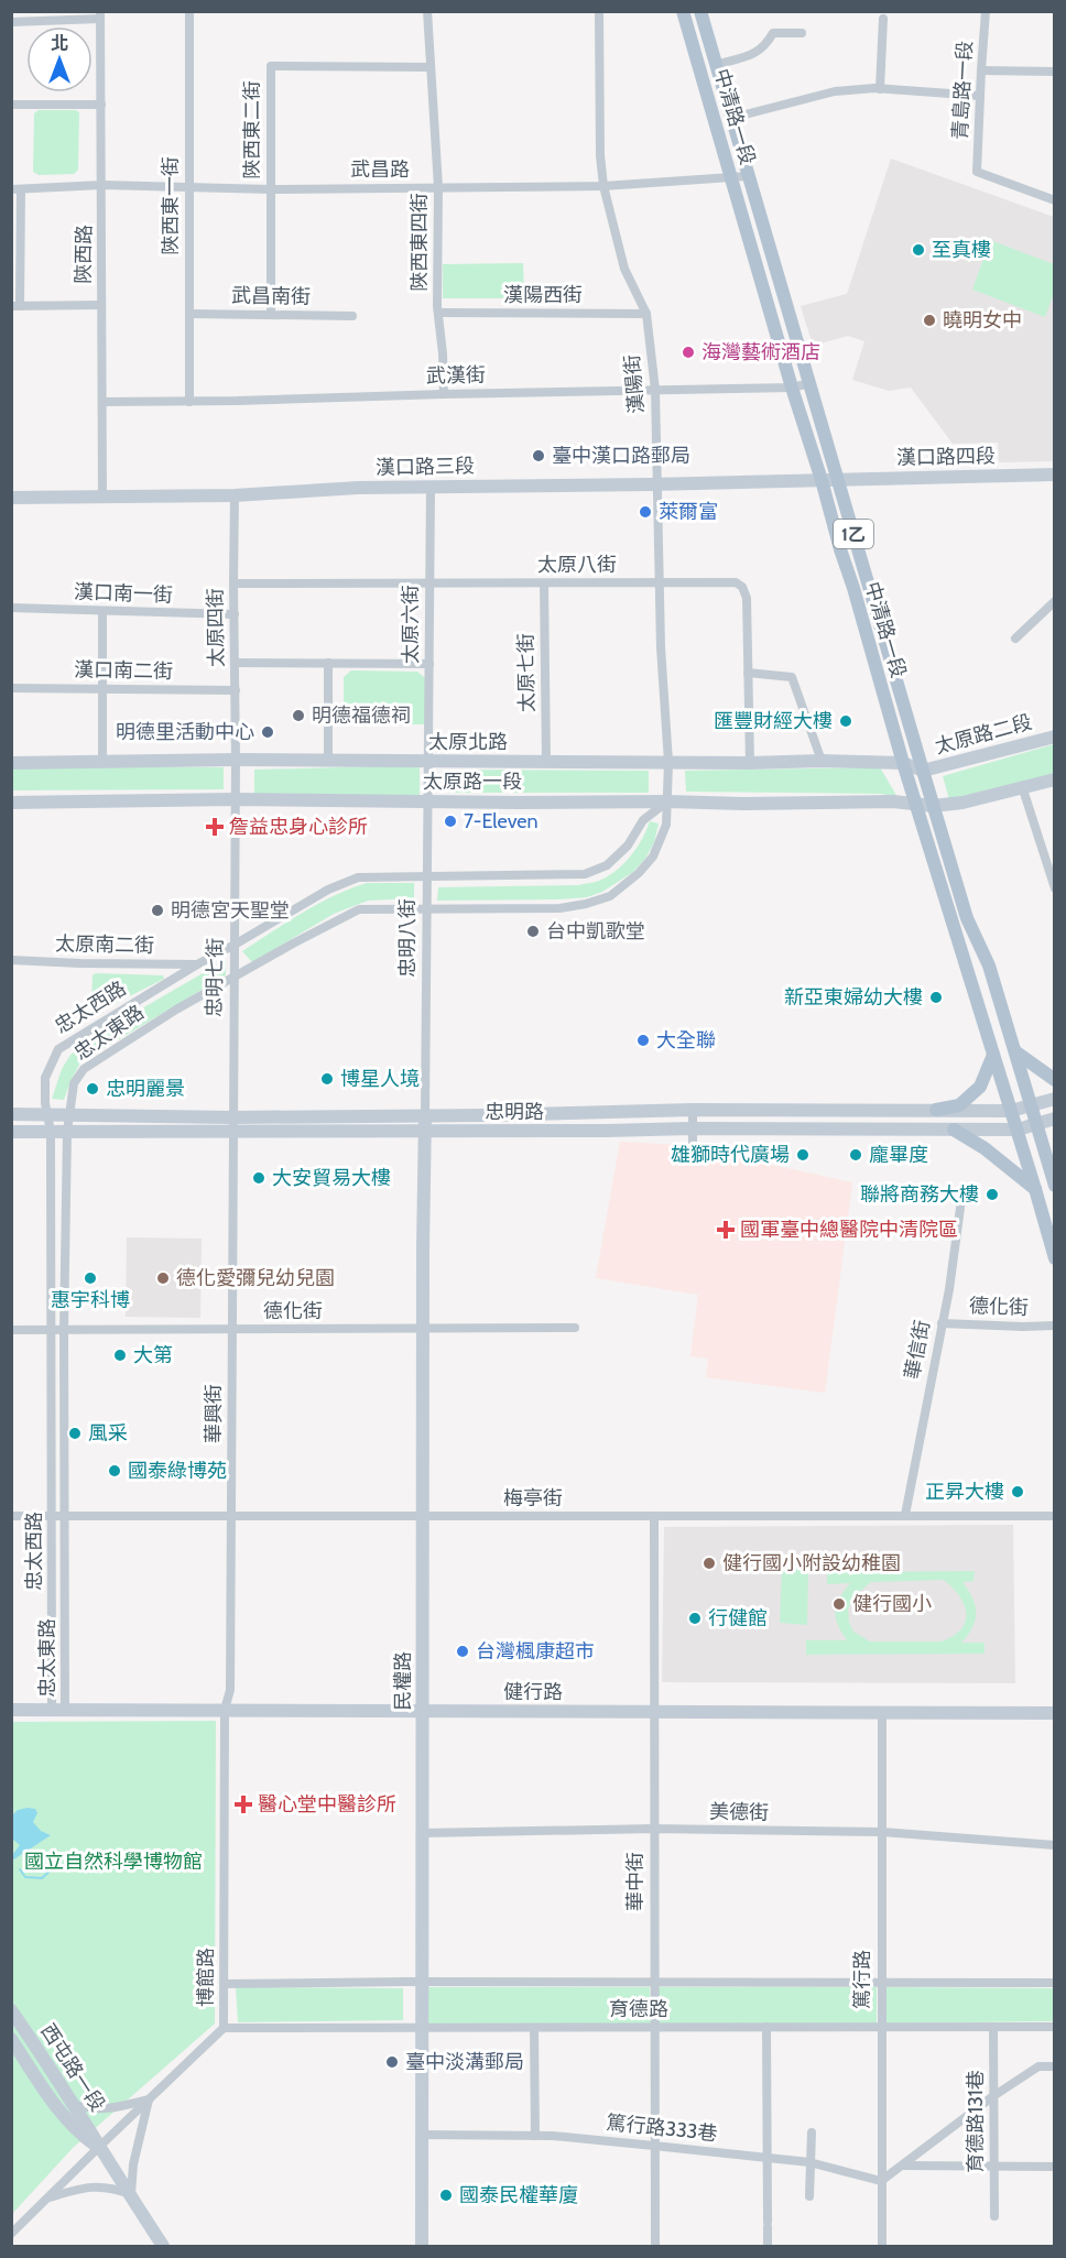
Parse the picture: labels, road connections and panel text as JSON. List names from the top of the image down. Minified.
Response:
{"streets":{"main road":["中清路一段","1乙"],"street":["青島路一段","陜西東二街","武昌路","陜西東一街","陜西東四街","陝西路","漢陽西街","武昌南街","武漢街","漢陽街","漢口路四段","漢口路三段","太原八街","漢口南一街","太原六街","太原四街","漢口南二街","太原七街","太原路二段","太原北路","太原路一段","忠明八街","太原南二街","忠明七街","忠太西路","忠太東路","忠明路","德化街","華信街","華興街","梅亭街","民權路","健行路","美德街","華中街","博館路","篤行路","育德路","西屯路一段","育德路131巷","篤行路333巷"]},"crossings":[["中清路一段","武昌路"],["中清路一段","武漢街"],["中清路一段","漢口路四段"],["中清路一段","漢口路三段"],["中清路一段","太原路二段"],["中清路一段","太原北路"],["中清路一段","太原路一段"],["中清路一段","忠明路"],["陜西東二街","武昌路"],["陜西東二街","陜西東四街"],["陜西東二街","武昌南街"],["武昌路","陜西東一街"],["武昌路","陜西東四街"],["武昌路","陝西路"],["武昌路","漢陽街"],["陜西東一街","武昌南街"],["陜西東一街","武漢街"],["陜西東四街","漢陽西街"],["陜西東四街","武漢街"],["陝西路","武漢街"],["陝西路","漢口路三段"],["漢陽西街","漢陽街"],["武漢街","漢陽街"],["漢陽街","漢口路三段"],["漢陽街","太原八街"],["漢陽街","太原北路"],["漢口路四段","漢口路三段"],["漢口路三段","太原六街"],["漢口路三段","太原四街"],["太原八街","太原六街"],["太原八街","太原四街"],["太原八街","太原七街"],["太原八街","太原北路"],["漢口南一街","太原四街"],["太原六街","太原北路"],["太原六街","忠明八街"],["太原四街","漢口南二街"],["太原四街","太原北路"],["太原四街","忠明七街"],["太原七街","太原北路"],["太原路二段","太原北路"],["太原北路","忠明八街"],["太原北路","忠明七街"],["太原路一段","忠明八街"],["太原路一段","忠明七街"],["太原路一段","忠太西路"],["太原路一段","忠太東路"],["忠明八街","忠太西路"],["忠明八街","忠太東路"],["忠明八街","忠明路"],["忠明八街","民權路"],["太原南二街","忠太西路"],["忠明七街","忠太西路"],["忠明七街","忠太東路"],["忠明七街","忠明路"],["忠明七街","華興街"],["忠太西路","忠太東路"],["忠太西路","忠明路"],["忠太西路","德化街"],["忠太西路","梅亭街"],["忠太西路","健行路"],["忠太東路","忠明路"],["忠太東路","德化街"],["忠太東路","梅亭街"],["忠太東路","健行路"],["忠明路","華興街"],["忠明路","民權路"],["德化街","華信街"],["德化街","華興街"],["德化街","民權路"],["華信街","梅亭街"],["華興街","梅亭街"],["華興街","健行路"],["華興街","博館路"],["梅亭街","民權路"],["梅亭街","華中街"],["民權路","健行路"],["民權路","美德街"],["民權路","育德路"],["民權路","篤行路333巷"],["健行路","華中街"],["健行路","博館路"],["健行路","篤行路"],["美德街","華中街"],["美德街","篤行路"],["華中街","育德路"],["華中街","篤行路333巷"],["博館路","育德路"],["博館路","西屯路一段"],["篤行路","育德路"],["篤行路","篤行路333巷"],["育德路","育德路131巷"]],"parks":["國立自然科學博物館"],"places":{"other":["至真樓","曉明女中","海灣藝術酒店","臺中漢口路郵局","萊爾富","明德福德祠","匯豐財經大樓","明德里活動中心","7-Eleven","明德宮天聖堂","台中凱歌堂","新亞東婦幼大樓","大全聯","博星人境","忠明麗景","雄獅時代廣場","龐畢度","大安貿易大樓","聯將商務大樓","惠宇科博","德化愛彌兒幼兒園","大第","風采","國泰綠博苑","正昇大樓","健行國小附設幼稚園","健行國小","行健館","台灣楓康超市","臺中淡溝郵局","國泰民權華廈"],"health":["詹益忠身心診所","國軍臺中總醫院中清院區","醫心堂中醫診所"]},"north":"top"}
